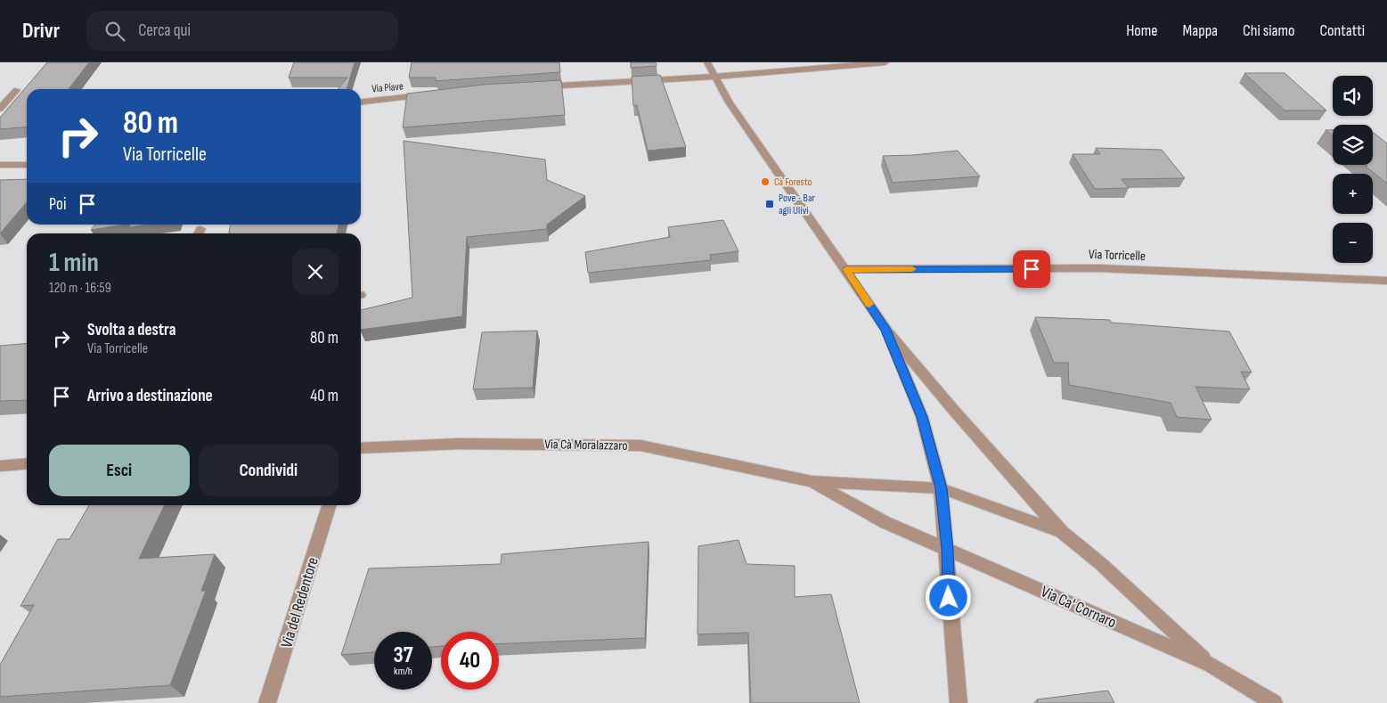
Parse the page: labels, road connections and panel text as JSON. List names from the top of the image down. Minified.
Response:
{"streets":{"street":["Via Piave","Via Torricelle","Via Cà Moralazzaro","Via del Redentore","Via Ca' Cornaro"]},"crossings":[["Via Cà Moralazzaro","Via Ca' Cornaro"]],"places":{"other":["Cà Foresto"],"transit":["Pove - Bar agli Ulivi"]},"page":{"header":"Drivr","search":"Cerca qui","nav":["Home","Mappa","Chi siamo","Contatti"],"map_buttons":["+","−"],"turn":["80 m","Via Torricelle"],"then":"Poi","heading":["1 min","120 m · 16:59"],"list":[{"name":"Svolta a destra","note":"Via Torricelle","value":"80 m"},{"name":"Arrivo a destinazione","value":"40 m"}],"buttons":["Esci","Condividi"],"speed":"37 km/h","limit":"40"}}
